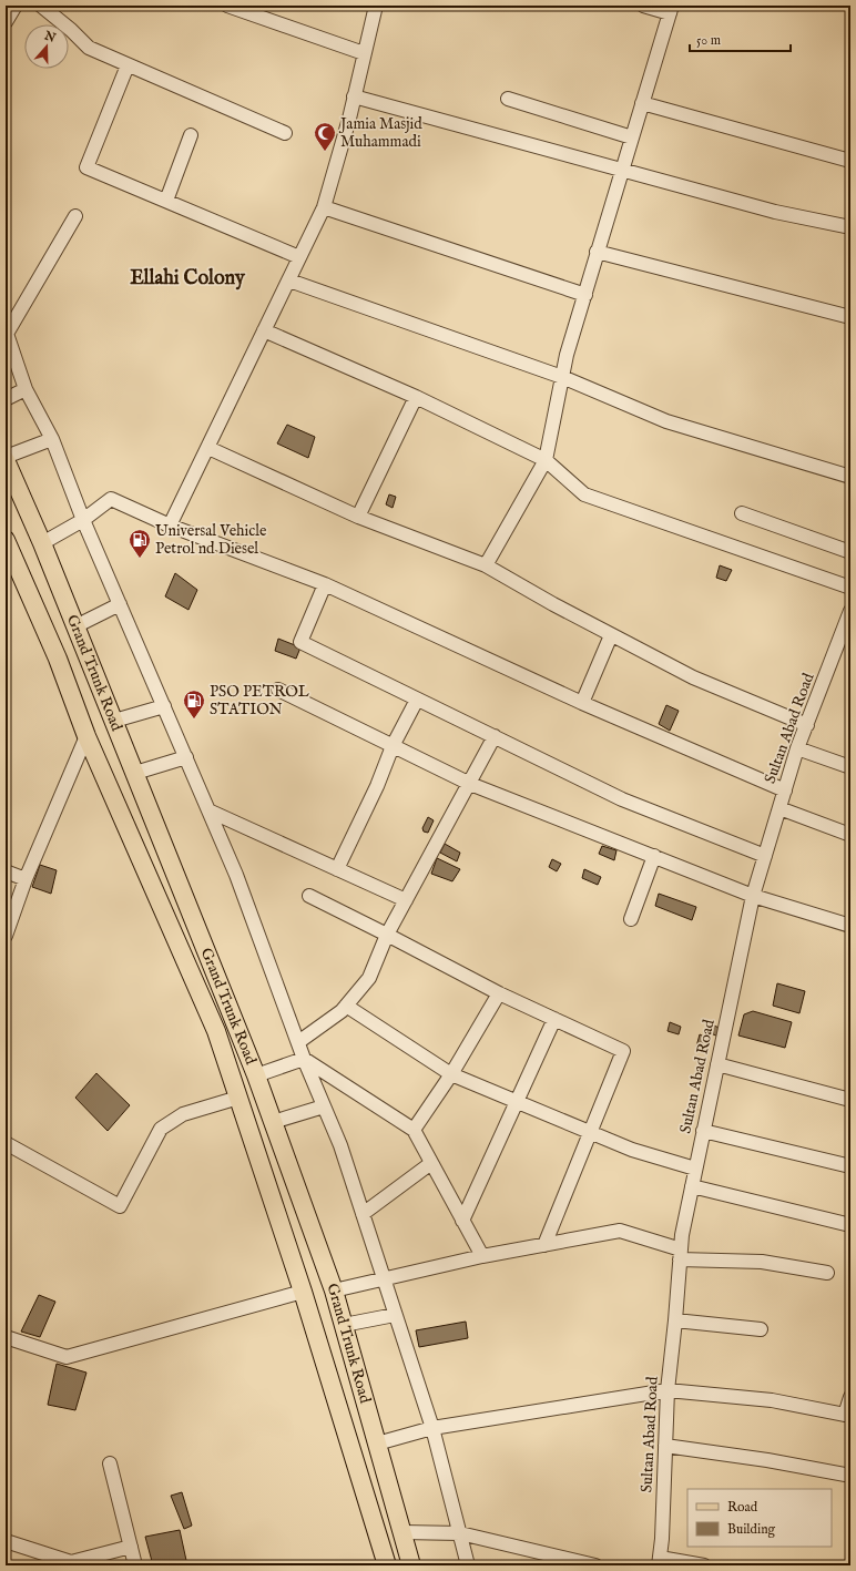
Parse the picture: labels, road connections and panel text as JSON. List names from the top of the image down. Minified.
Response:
{"streets":{"main road":["Grand Trunk Road"],"street":["Sultan Abad Road"]},"districts":["Ellahi Colony"],"places":{"mosque":["Jamia Masjid Muhammadi"],"fuel station":["Universal Vehicle Petrol nd Diesel","PSO PETROL STATION"]},"legend":["Road","Building"],"scale_bar":"50 m","north":"top"}
